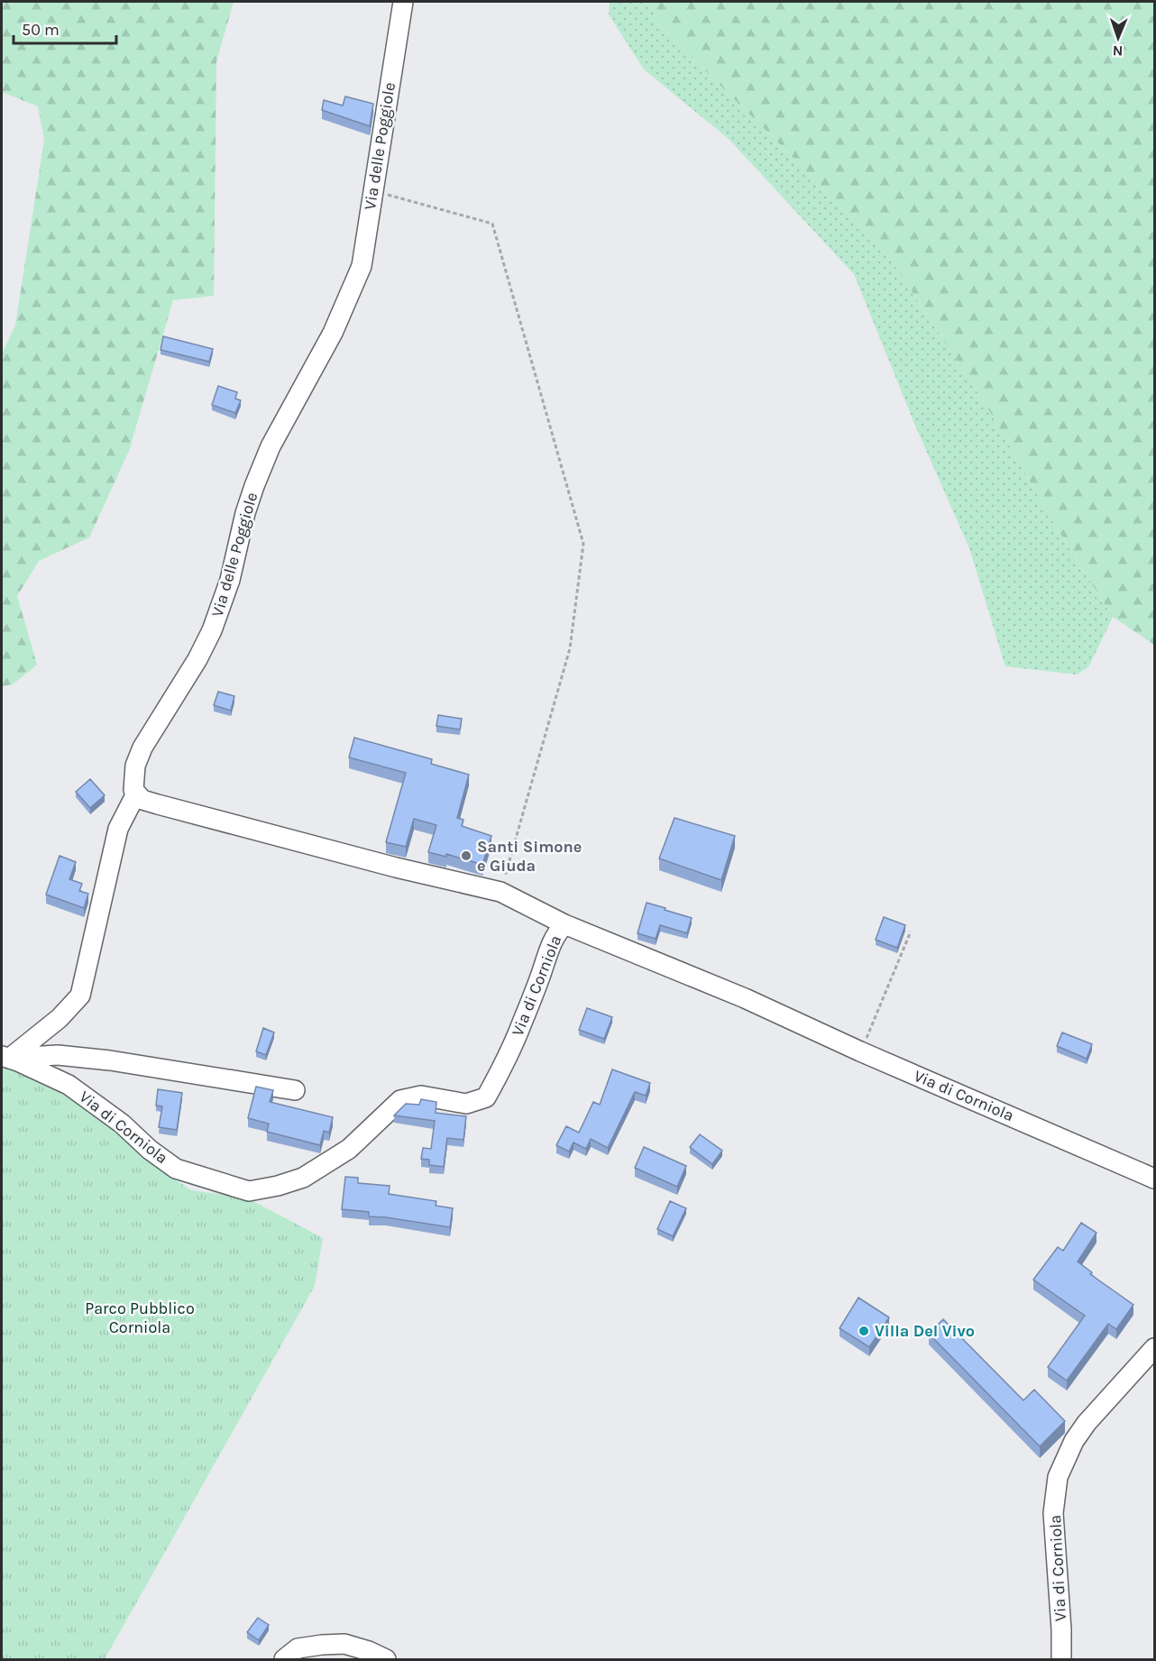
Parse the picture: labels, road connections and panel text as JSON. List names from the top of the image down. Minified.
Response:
{"streets":{"street":["Via delle Poggiole","Via di Corniola"]},"parks":["Parco Pubblico Corniola"],"places":["Santi Simone e Giuda","Villa Del Vivo"],"scale_bar":"50 m","north":"bottom"}
